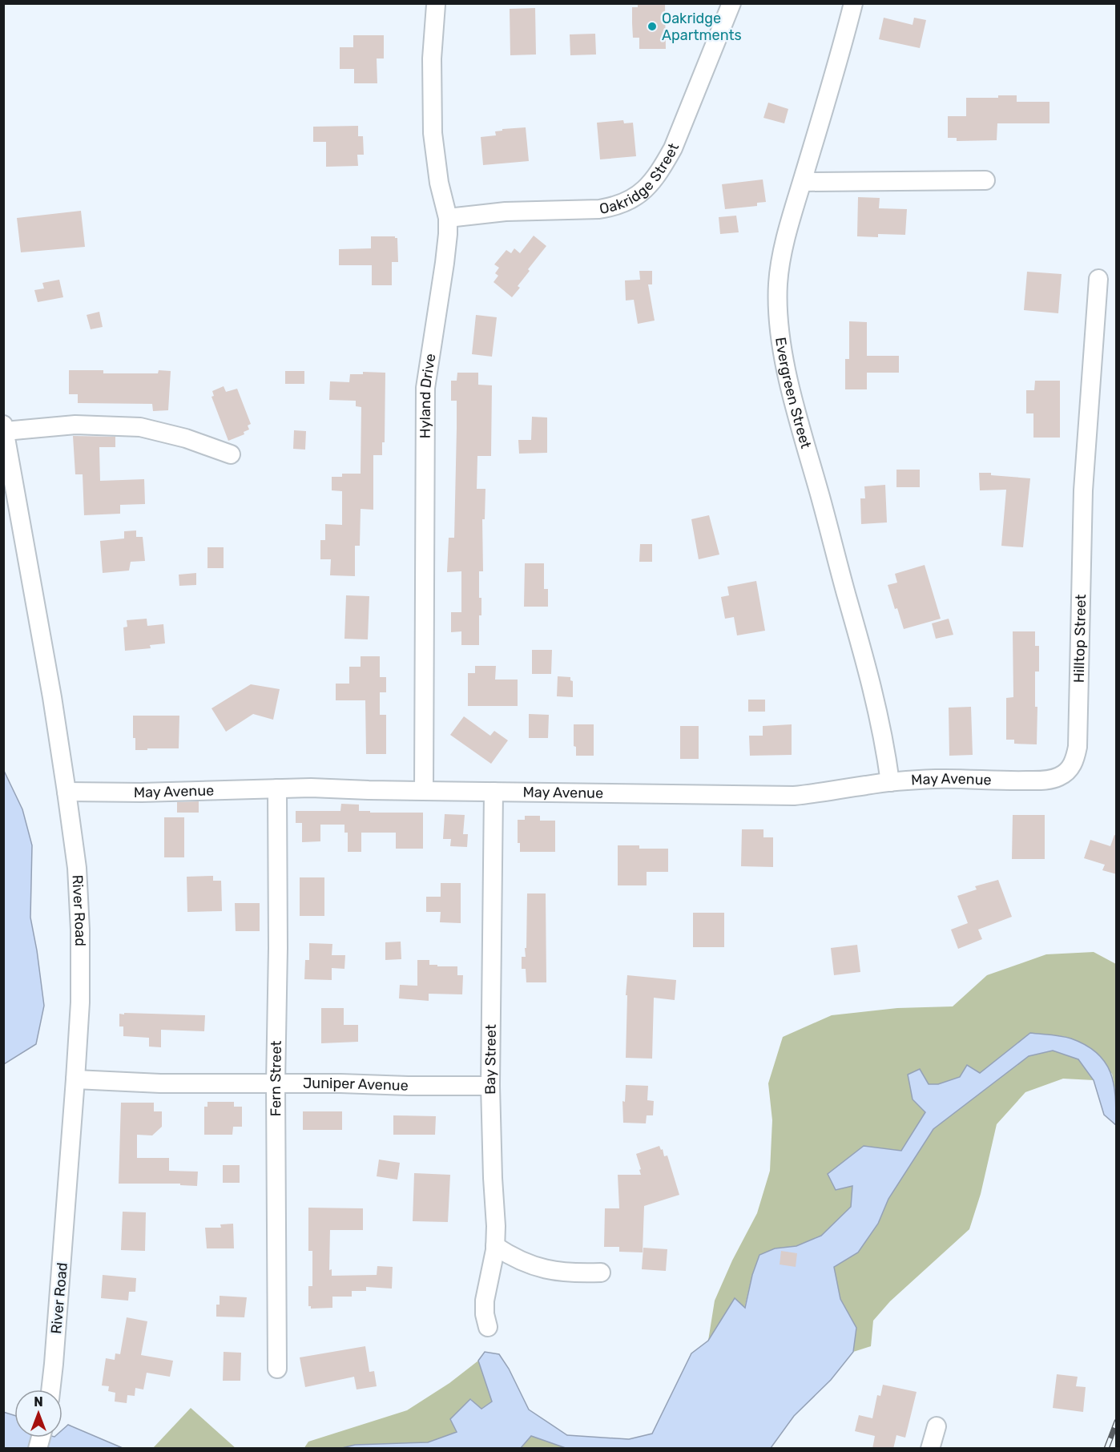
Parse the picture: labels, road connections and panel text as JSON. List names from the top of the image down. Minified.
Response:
{"streets":{"street":["Oakridge Street","Evergreen Street","Hyland Drive","Hilltop Street","May Avenue","River Road","Bay Street","Fern Street","Juniper Avenue"]},"crossings":[["Oakridge Street","Hyland Drive"],["Evergreen Street","May Avenue"],["Hyland Drive","May Avenue"],["Hilltop Street","May Avenue"],["May Avenue","River Road"],["May Avenue","Bay Street"],["May Avenue","Fern Street"],["River Road","Juniper Avenue"],["Bay Street","Juniper Avenue"],["Fern Street","Juniper Avenue"]],"places":["Oakridge Apartments"],"north":"top"}
